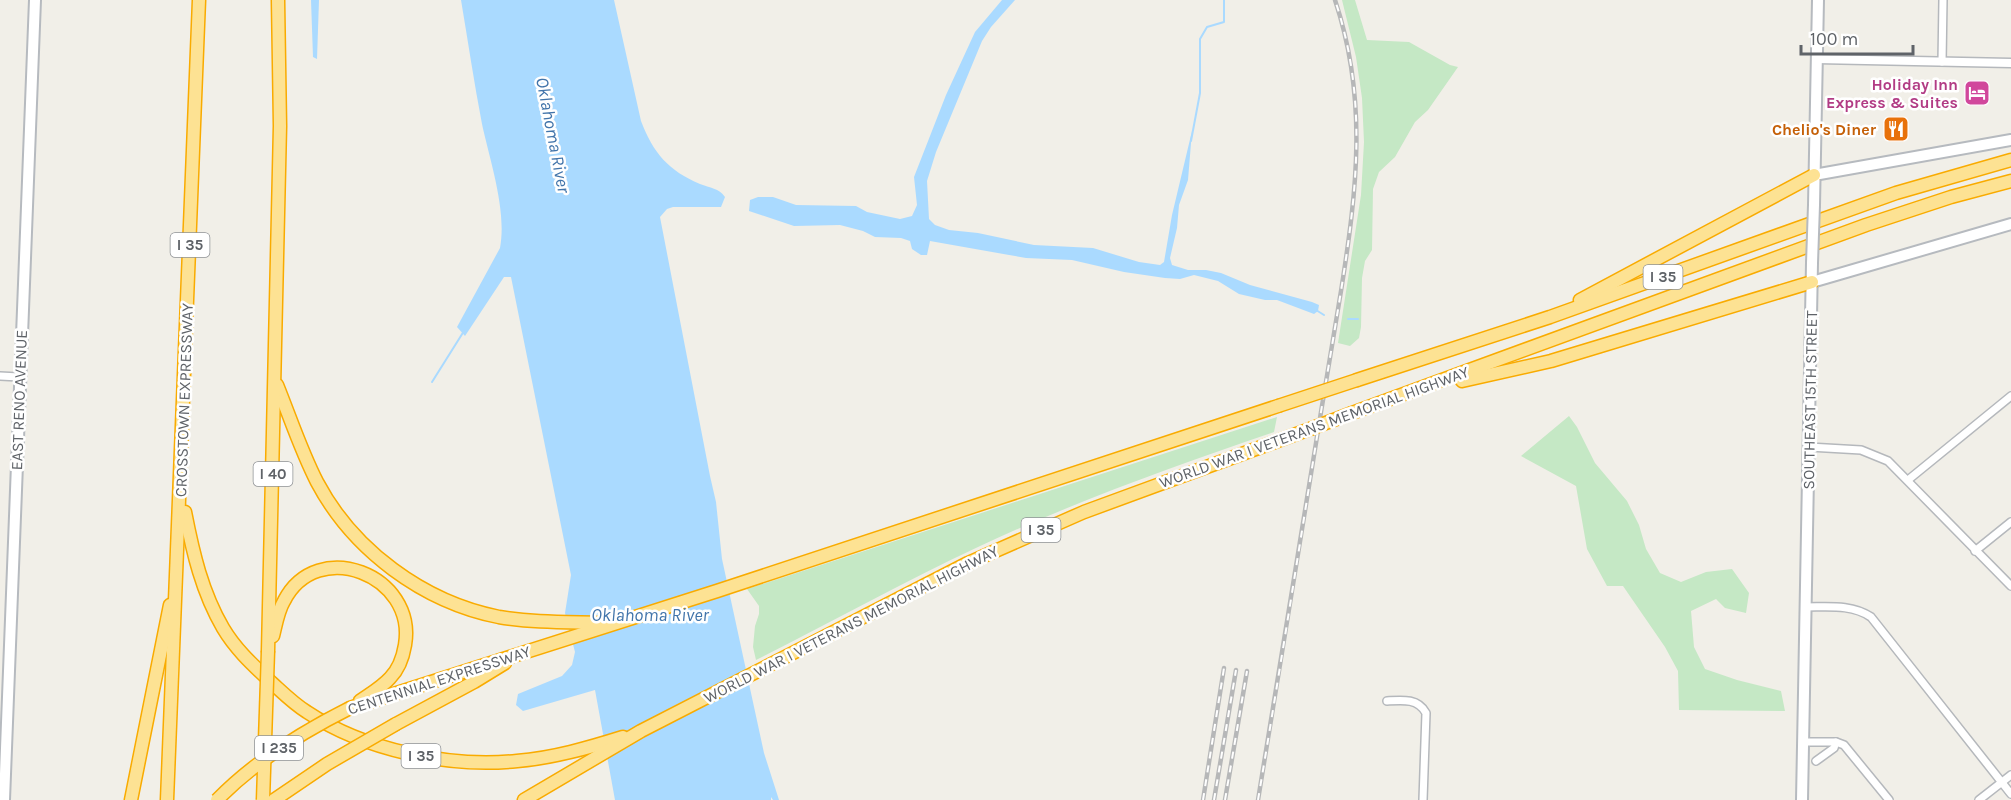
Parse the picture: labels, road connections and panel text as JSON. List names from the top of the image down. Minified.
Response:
{"streets":{"highway":["I 35","CROSSTOWN EXPRESSWAY","WORLD WAR I VETERANS MEMORIAL HIGHWAY","I 40","CENTENNIAL EXPRESSWAY","I 235"],"main road":["EAST RENO AVENUE","SOUTHEAST 15TH STREET"]},"crossings":[["I 35","CROSSTOWN EXPRESSWAY"],["I 35","WORLD WAR I VETERANS MEMORIAL HIGHWAY"],["I 35","I 40"],["I 35","CENTENNIAL EXPRESSWAY"],["WORLD WAR I VETERANS MEMORIAL HIGHWAY","CENTENNIAL EXPRESSWAY"]],"water":["Oklahoma River"],"places":{"hotel":["Holiday Inn Express & Suites"],"restaurant":["Chelio's Diner"]},"scale_bar":"100 m"}
